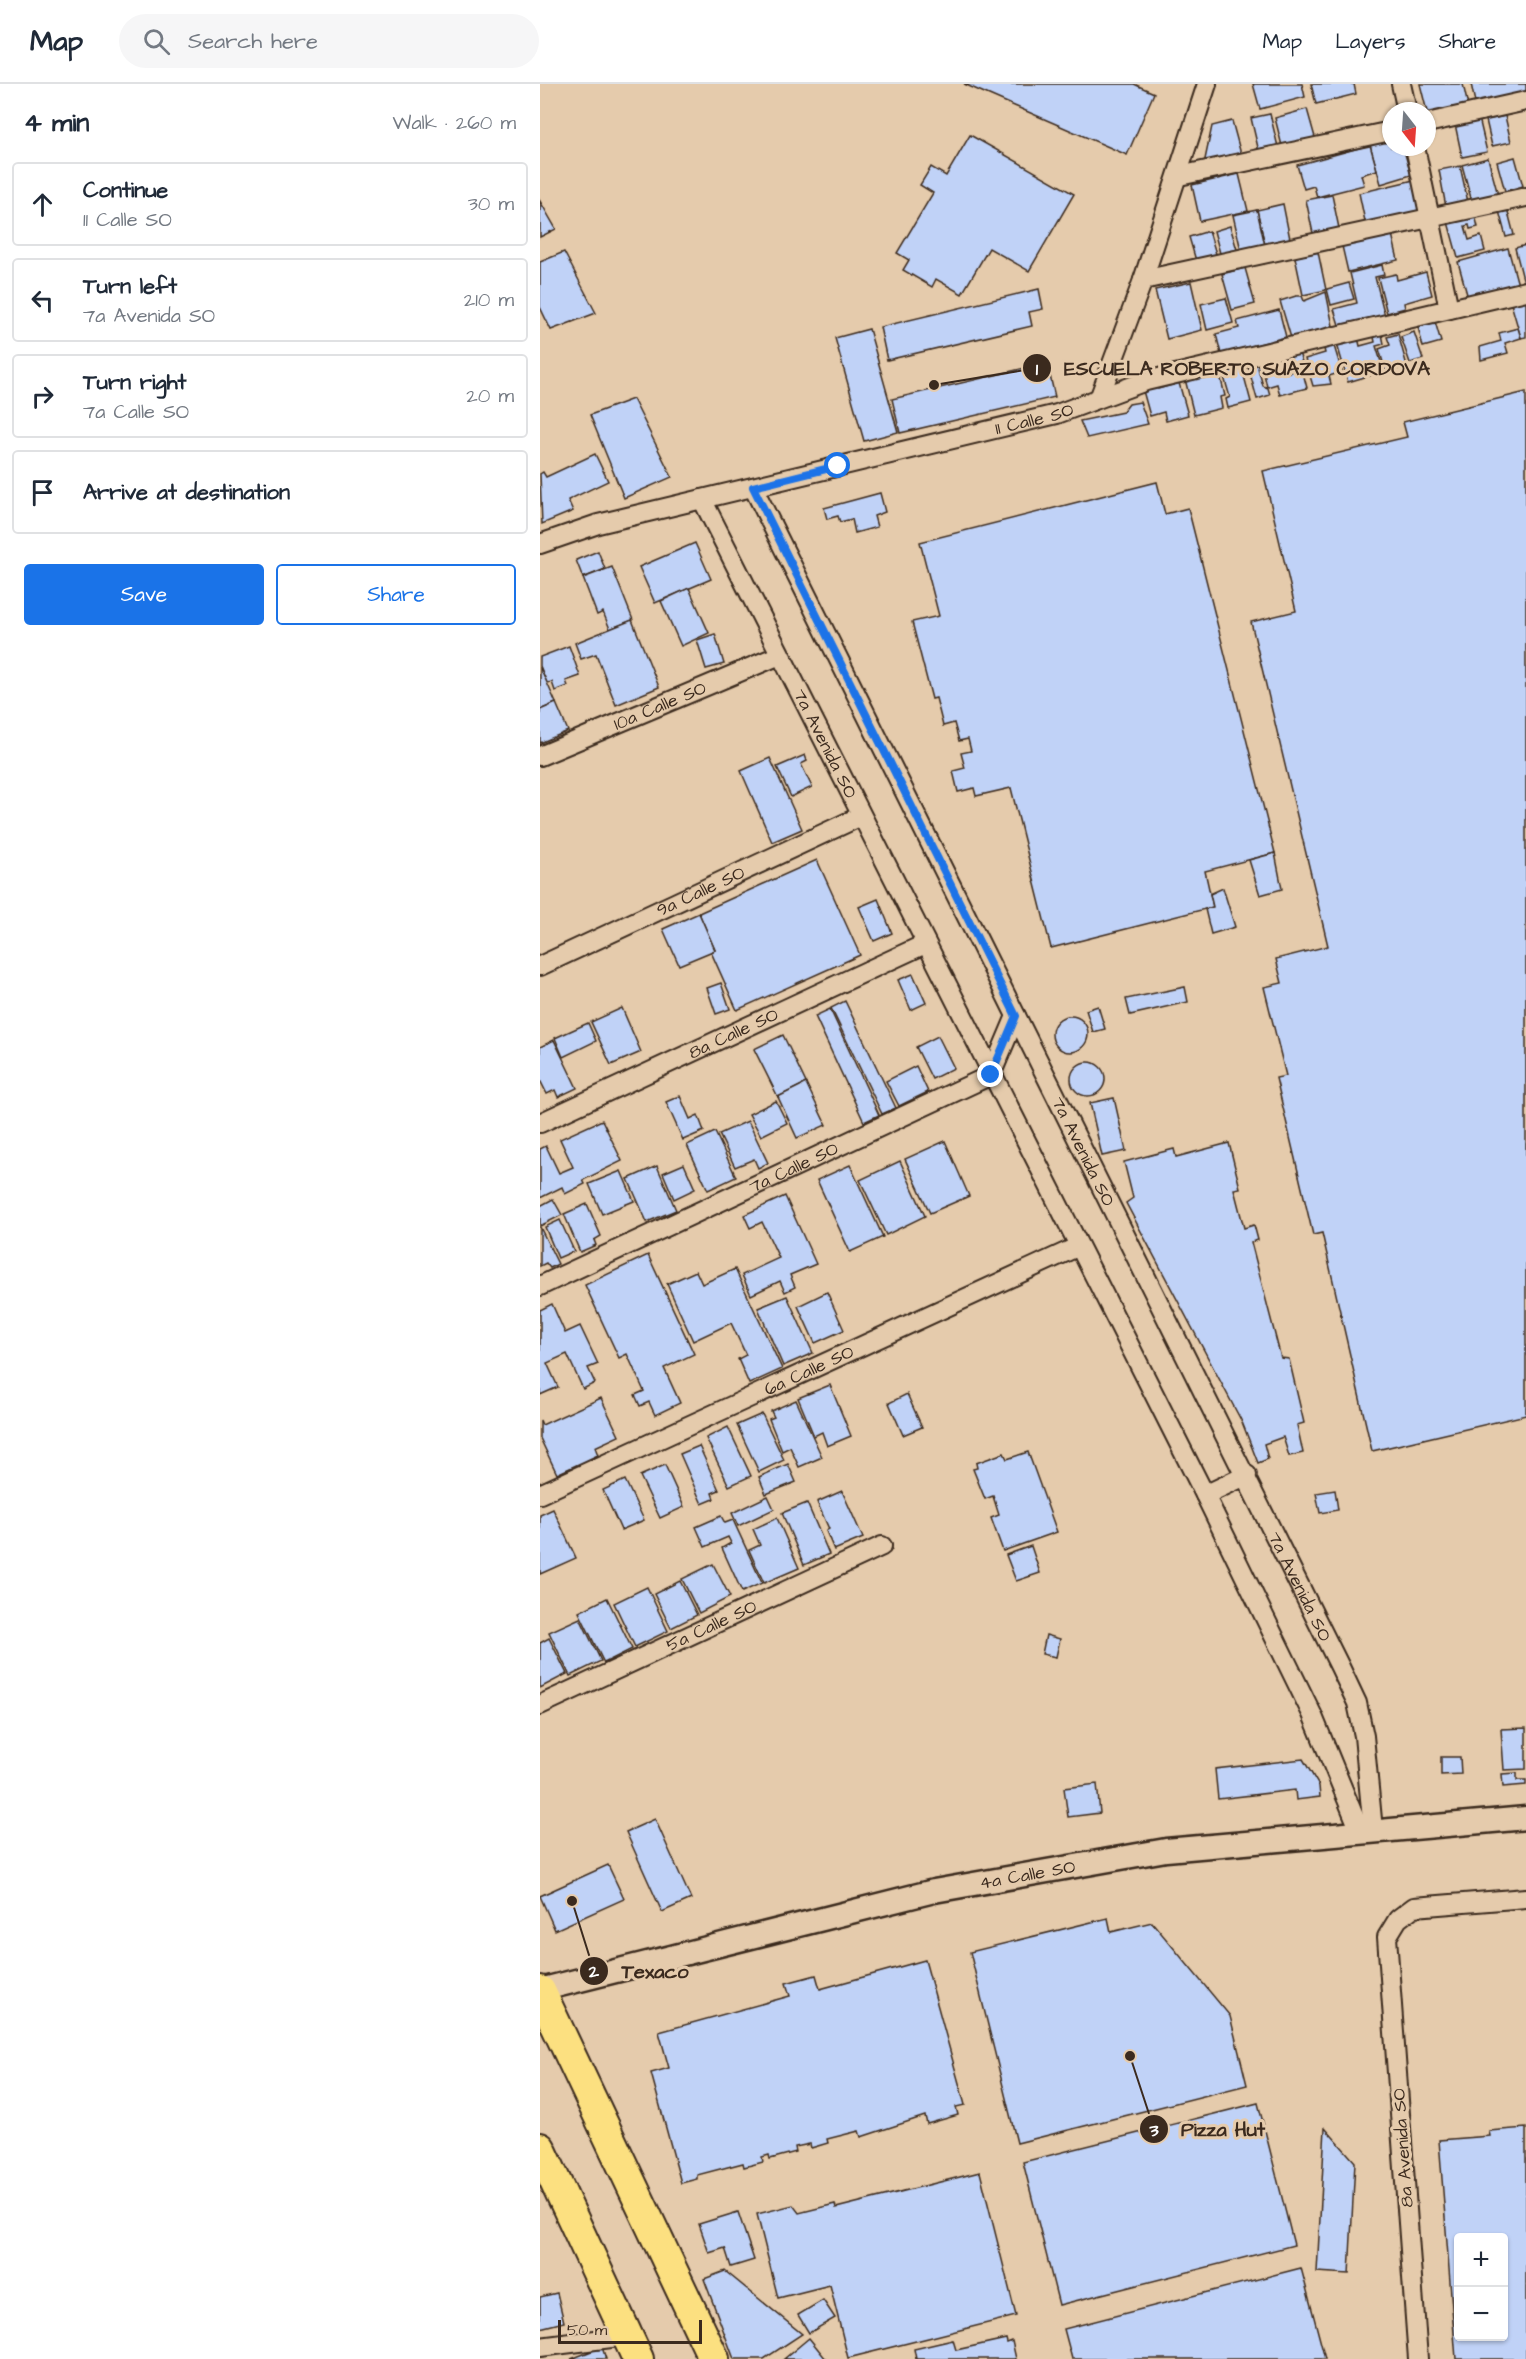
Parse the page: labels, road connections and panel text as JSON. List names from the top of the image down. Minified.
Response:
{"streets":{"street":["11 Calle SO","10a Calle SO","7a Avenida SO","9a Calle SO","8a Calle SO","7a Calle SO","6a Calle SO","5a Calle SO","4a Calle SO","8a Avenida SO"]},"crossings":[["11 Calle SO","7a Avenida SO"],["10a Calle SO","7a Avenida SO"],["7a Avenida SO","9a Calle SO"],["7a Avenida SO","8a Calle SO"],["7a Avenida SO","7a Calle SO"],["7a Avenida SO","6a Calle SO"],["7a Avenida SO","4a Calle SO"]],"places":["ESCUELA ROBERTO SUAZO CORDOVA","Texaco","Pizza Hut"],"scale_bar":"50 m","north":"bottom","page":{"header":"Map","search":"Search here","nav":["Map","Layers","Share"],"heading":["4 min","Walk · 260 m"],"list":[["Continue","11 Calle SO","30 m"],["Turn left","7a Avenida SO","210 m"],["Turn right","7a Calle SO","20 m"],"Arrive at destination"],"buttons":["Save","Share"],"map_buttons":["+","−"],"scale":"50 m"}}
